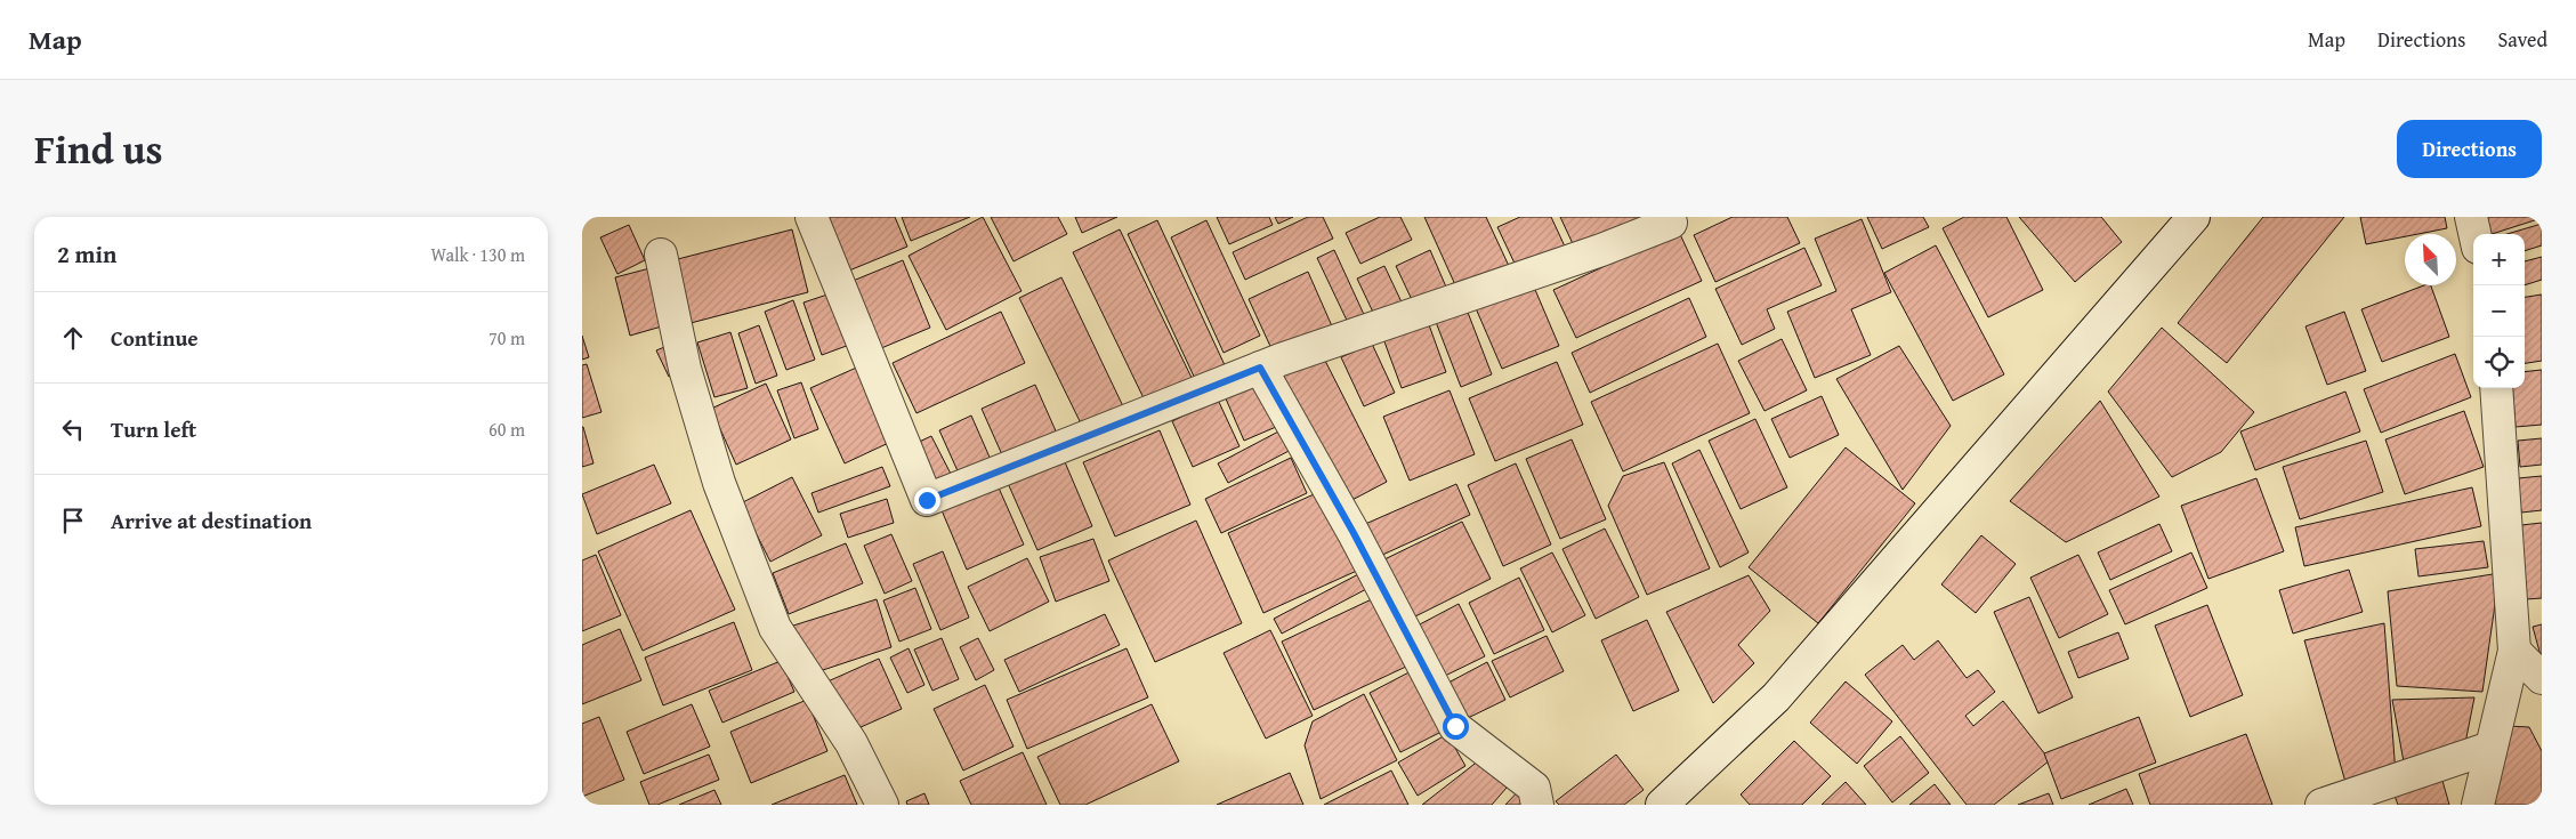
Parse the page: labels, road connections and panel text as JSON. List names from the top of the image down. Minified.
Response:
{"north":"top left","page":{"header":"Map","nav":["Map","Directions","Saved"],"title":"Find us","buttons":"Directions","heading":["2 min","Walk · 130 m"],"map_buttons":["+","−"],"list":[["Continue","70 m"],["Turn left","60 m"],"Arrive at destination"]}}
